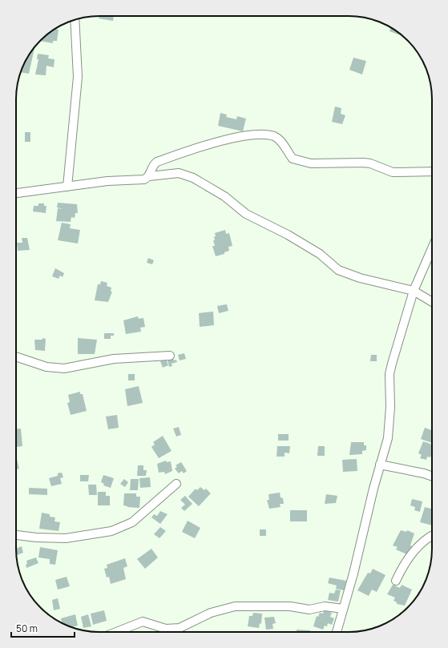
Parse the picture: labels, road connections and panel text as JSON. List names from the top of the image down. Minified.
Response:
{"scale_bar":"50 m"}
